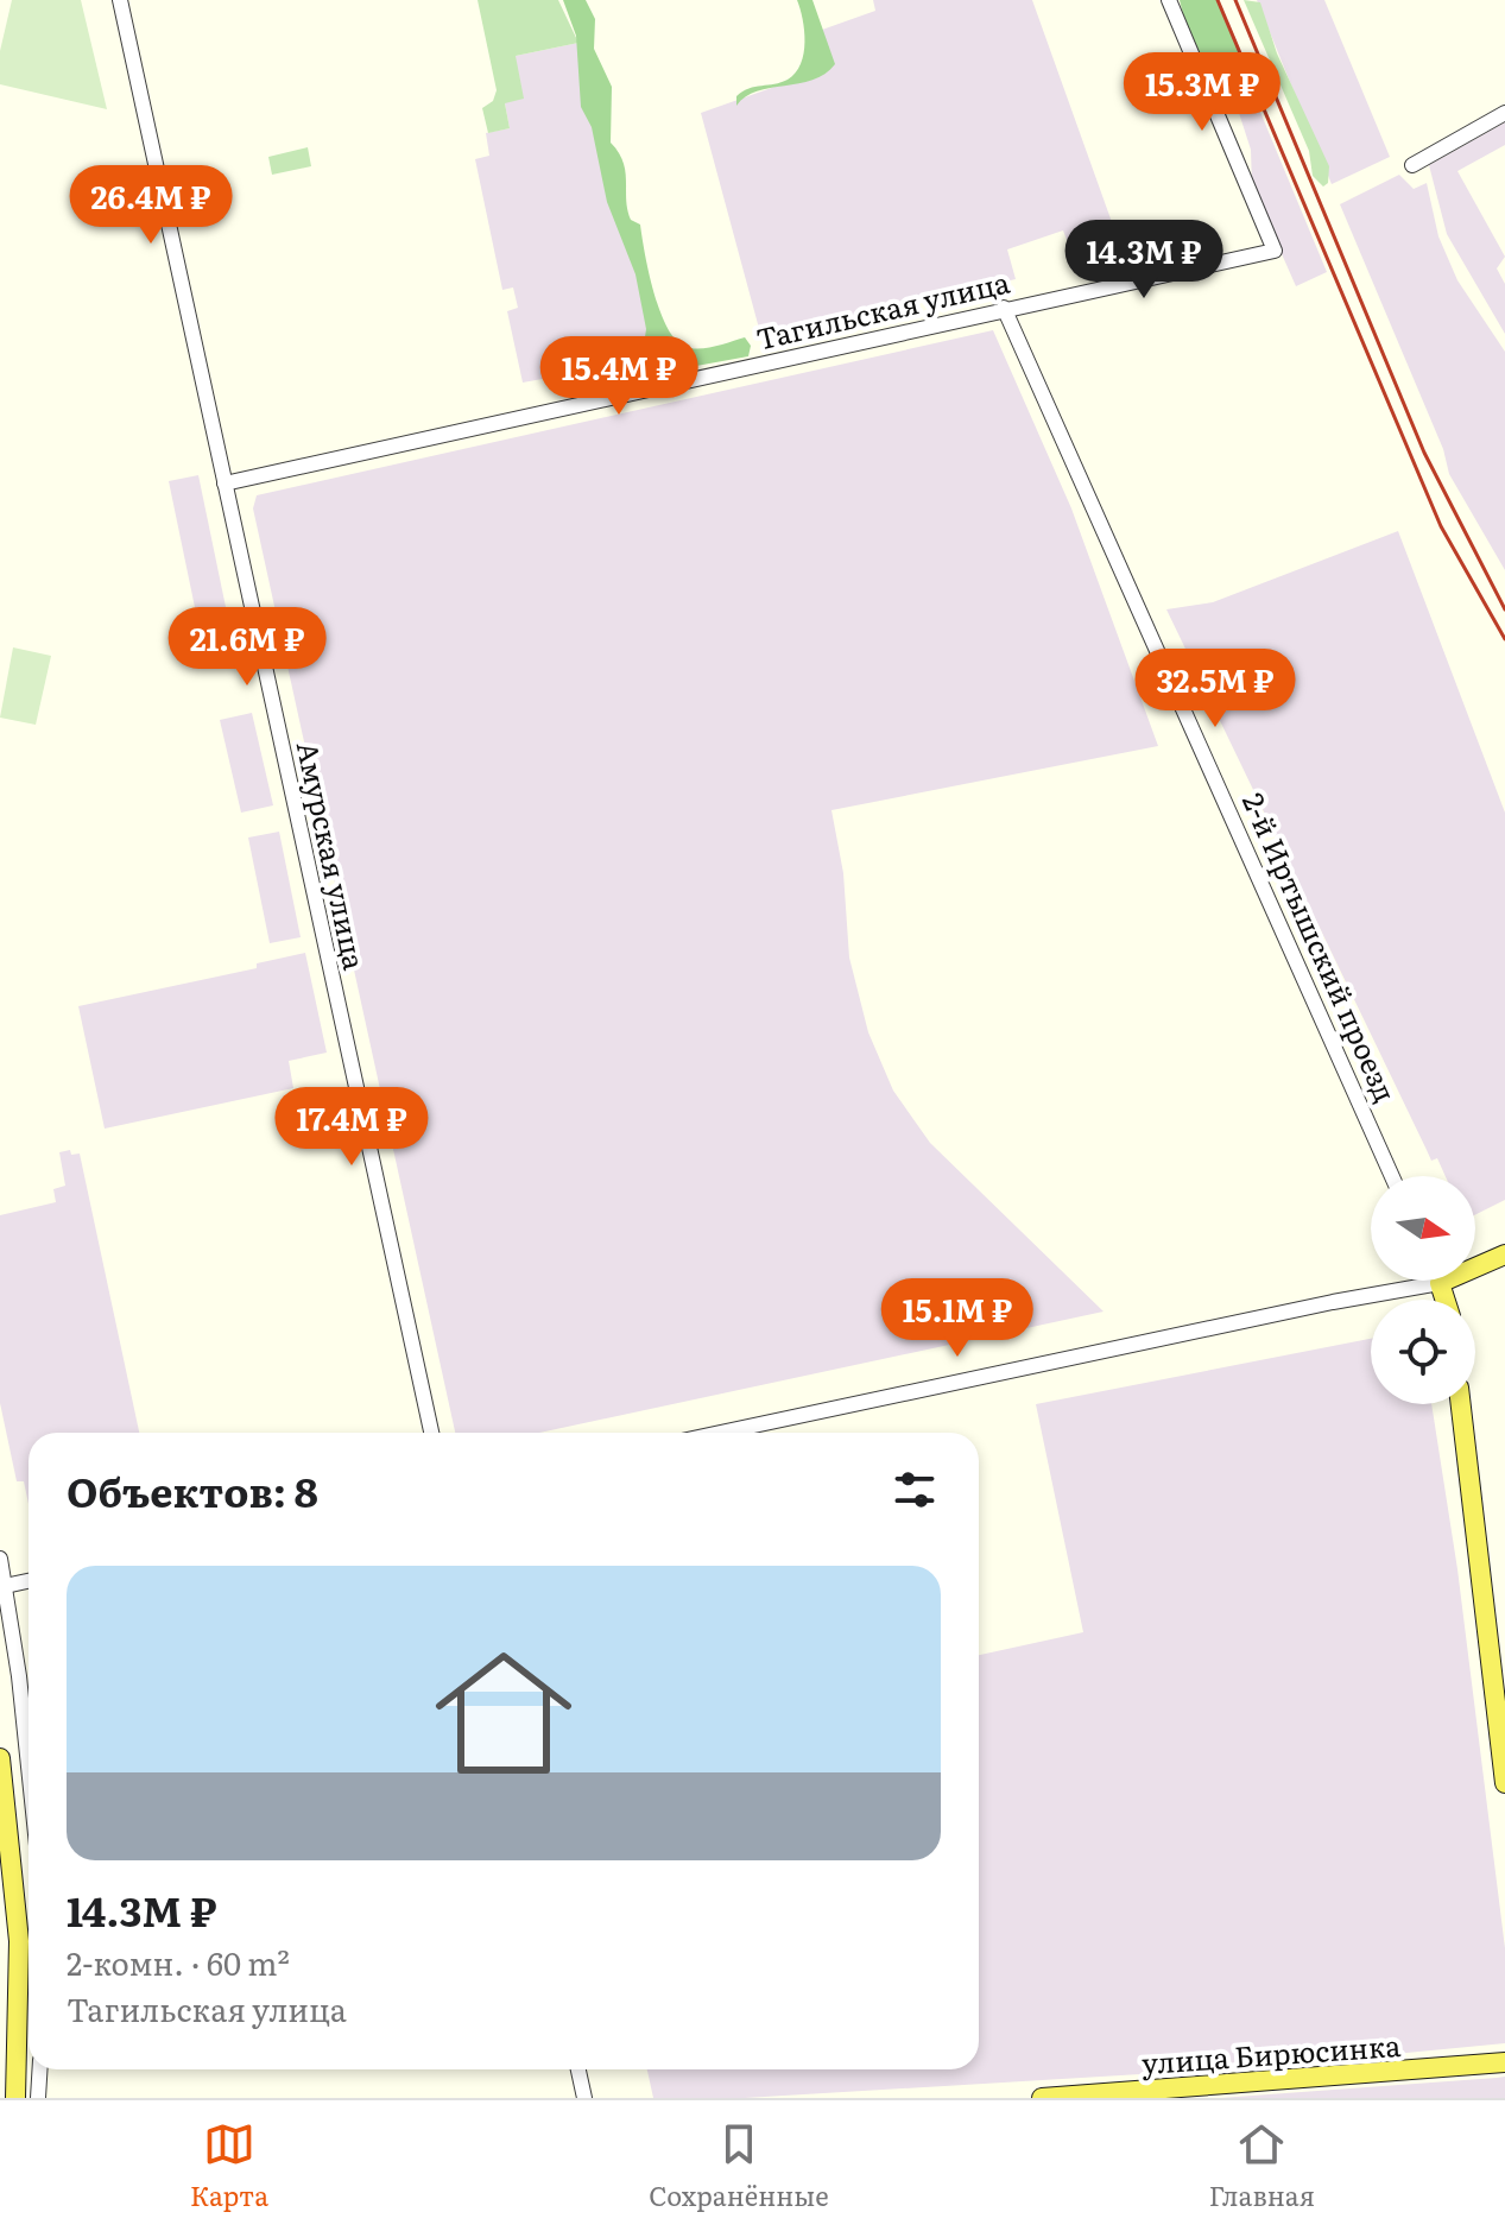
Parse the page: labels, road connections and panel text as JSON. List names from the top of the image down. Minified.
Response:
{"streets":{"main road":["улица Бирюсинка"],"street":["Тагильская улица","Амурская улица","2-й Иртышский проезд"]},"crossings":[["Тагильская улица","Амурская улица"],["Тагильская улица","2-й Иртышский проезд"]],"north":"right","page":{"price":["15.3M ₽","26.4M ₽","14.3M ₽","15.4M ₽","21.6M ₽","32.5M ₽","17.4M ₽","15.1M ₽"],"heading":"Объектов: 8","list":[{"name":"14.3M ₽","note":"2-комн. · 60 m² · Тагильская улица"}],"tabs":["Карта","Сохранённые","Главная"]}}
